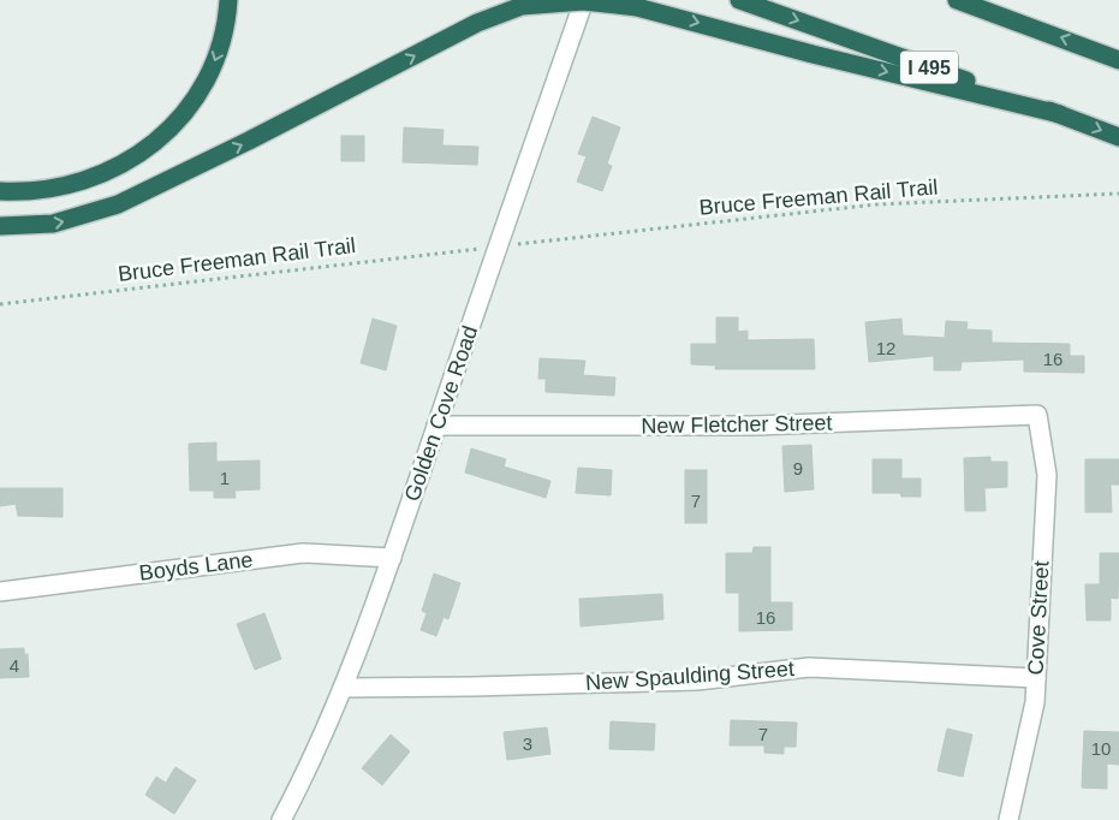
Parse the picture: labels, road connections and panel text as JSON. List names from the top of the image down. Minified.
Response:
{"streets":{"highway":["I 495"],"street":["Golden Cove Road","New Fletcher Street","Boyds Lane","Cove Street","New Spaulding Street"],"path":["Bruce Freeman Rail Trail"]},"crossings":[["Golden Cove Road","New Fletcher Street"],["Golden Cove Road","Boyds Lane"],["Golden Cove Road","New Spaulding Street"],["New Fletcher Street","Cove Street"],["Cove Street","New Spaulding Street"]],"house_numbers":["12","16","9","1","7","16","4","7","3","10"]}
